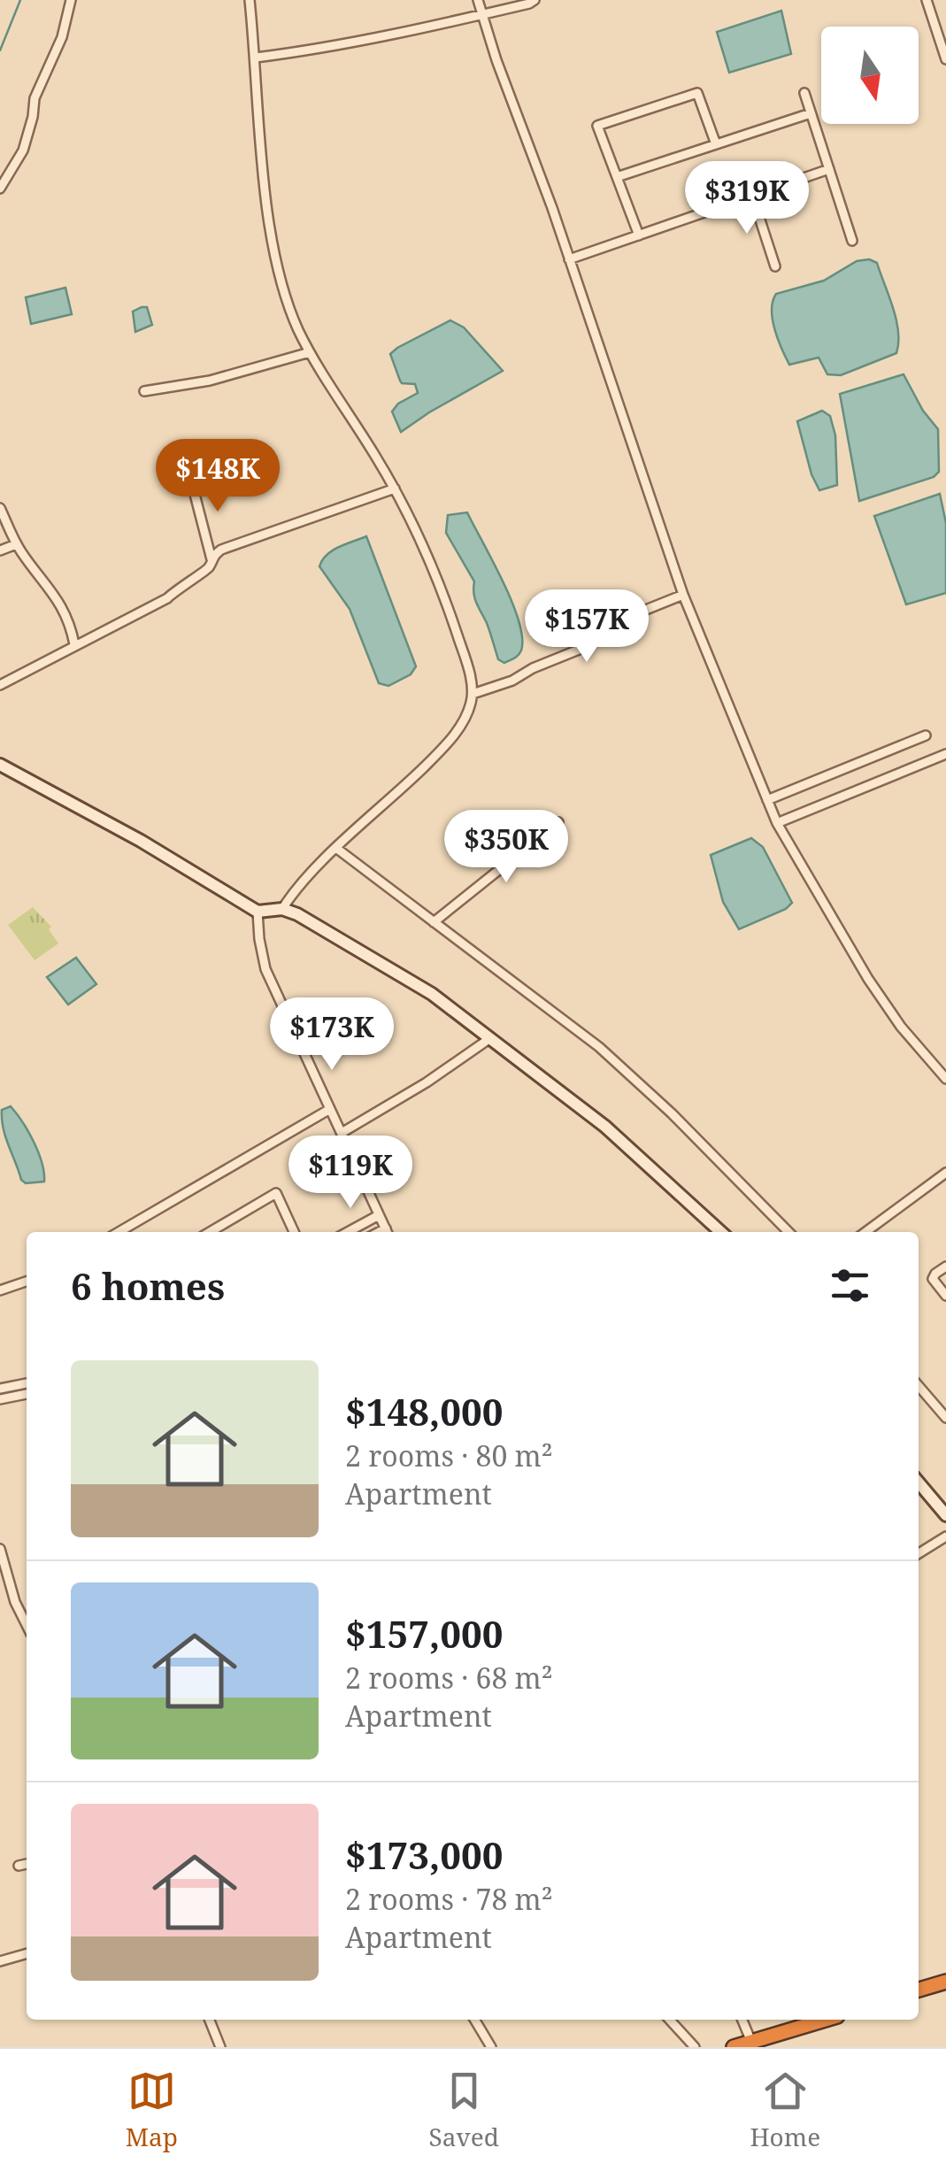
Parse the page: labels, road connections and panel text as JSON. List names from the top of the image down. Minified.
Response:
{"north":"bottom","page":{"price":["$319K","$148K","$157K","$350K","$173K","$119K"],"heading":"6 homes","list":[{"name":"$148,000","note":"2 rooms · 80 m² · Apartment"},{"name":"$157,000","note":"2 rooms · 68 m² · Apartment"},{"name":"$173,000","note":"2 rooms · 78 m² · Apartment"}],"tabs":["Map","Saved","Home"]}}
